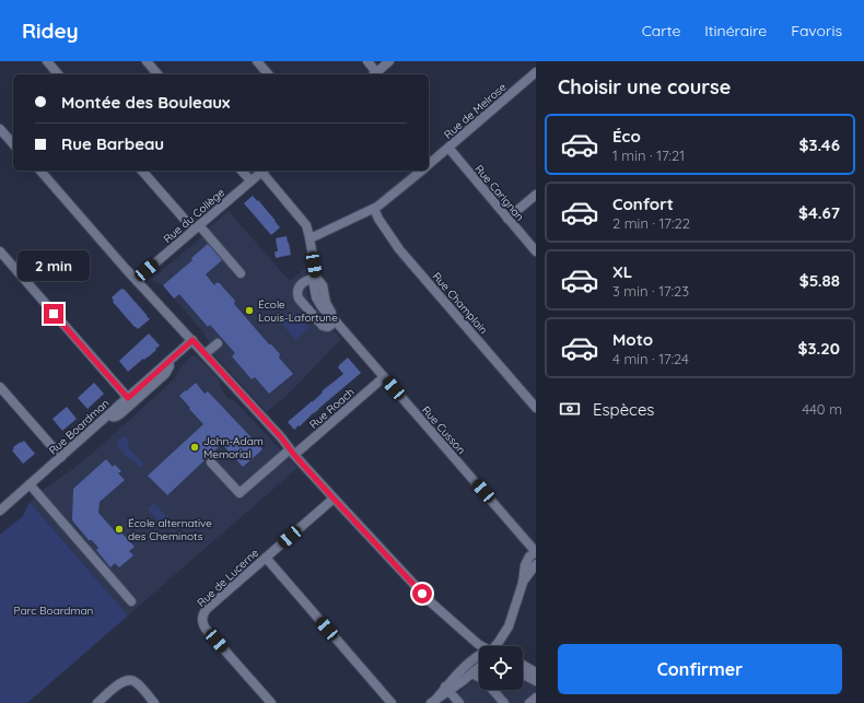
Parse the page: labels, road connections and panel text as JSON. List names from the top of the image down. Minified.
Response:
{"streets":{"street":["Rue de Melrose","Rue Carignan","Rue du Collège","Rue Champlain","Rue Roach","Rue Boardman","Rue Cusson","Rue de Lucerne"]},"crossings":[["Rue de Melrose","Rue Carignan"],["Rue du Collège","Rue Cusson"],["Rue Roach","Rue Cusson"]],"parks":["Parc Boardman"],"places":["École Louis-Lafortune","John-Adam Memorial","École alternative des Cheminots"],"page":{"header":"Ridey","nav":["Carte","Itinéraire","Favoris"],"heading":"Choisir une course","banner":["Montée des Bouleaux","Rue Barbeau"],"list":[{"name":"Éco","note":"1 min · 17:21","value":"$3.46"},{"name":"Confort","note":"2 min · 17:22","value":"$4.67"},{"name":"XL","note":"3 min · 17:23","value":"$5.88"},{"name":"Moto","note":"4 min · 17:24","value":"$3.20"}],"bubble":"2 min","pay":["Espèces","440 m"],"buttons":"Confirmer"}}
